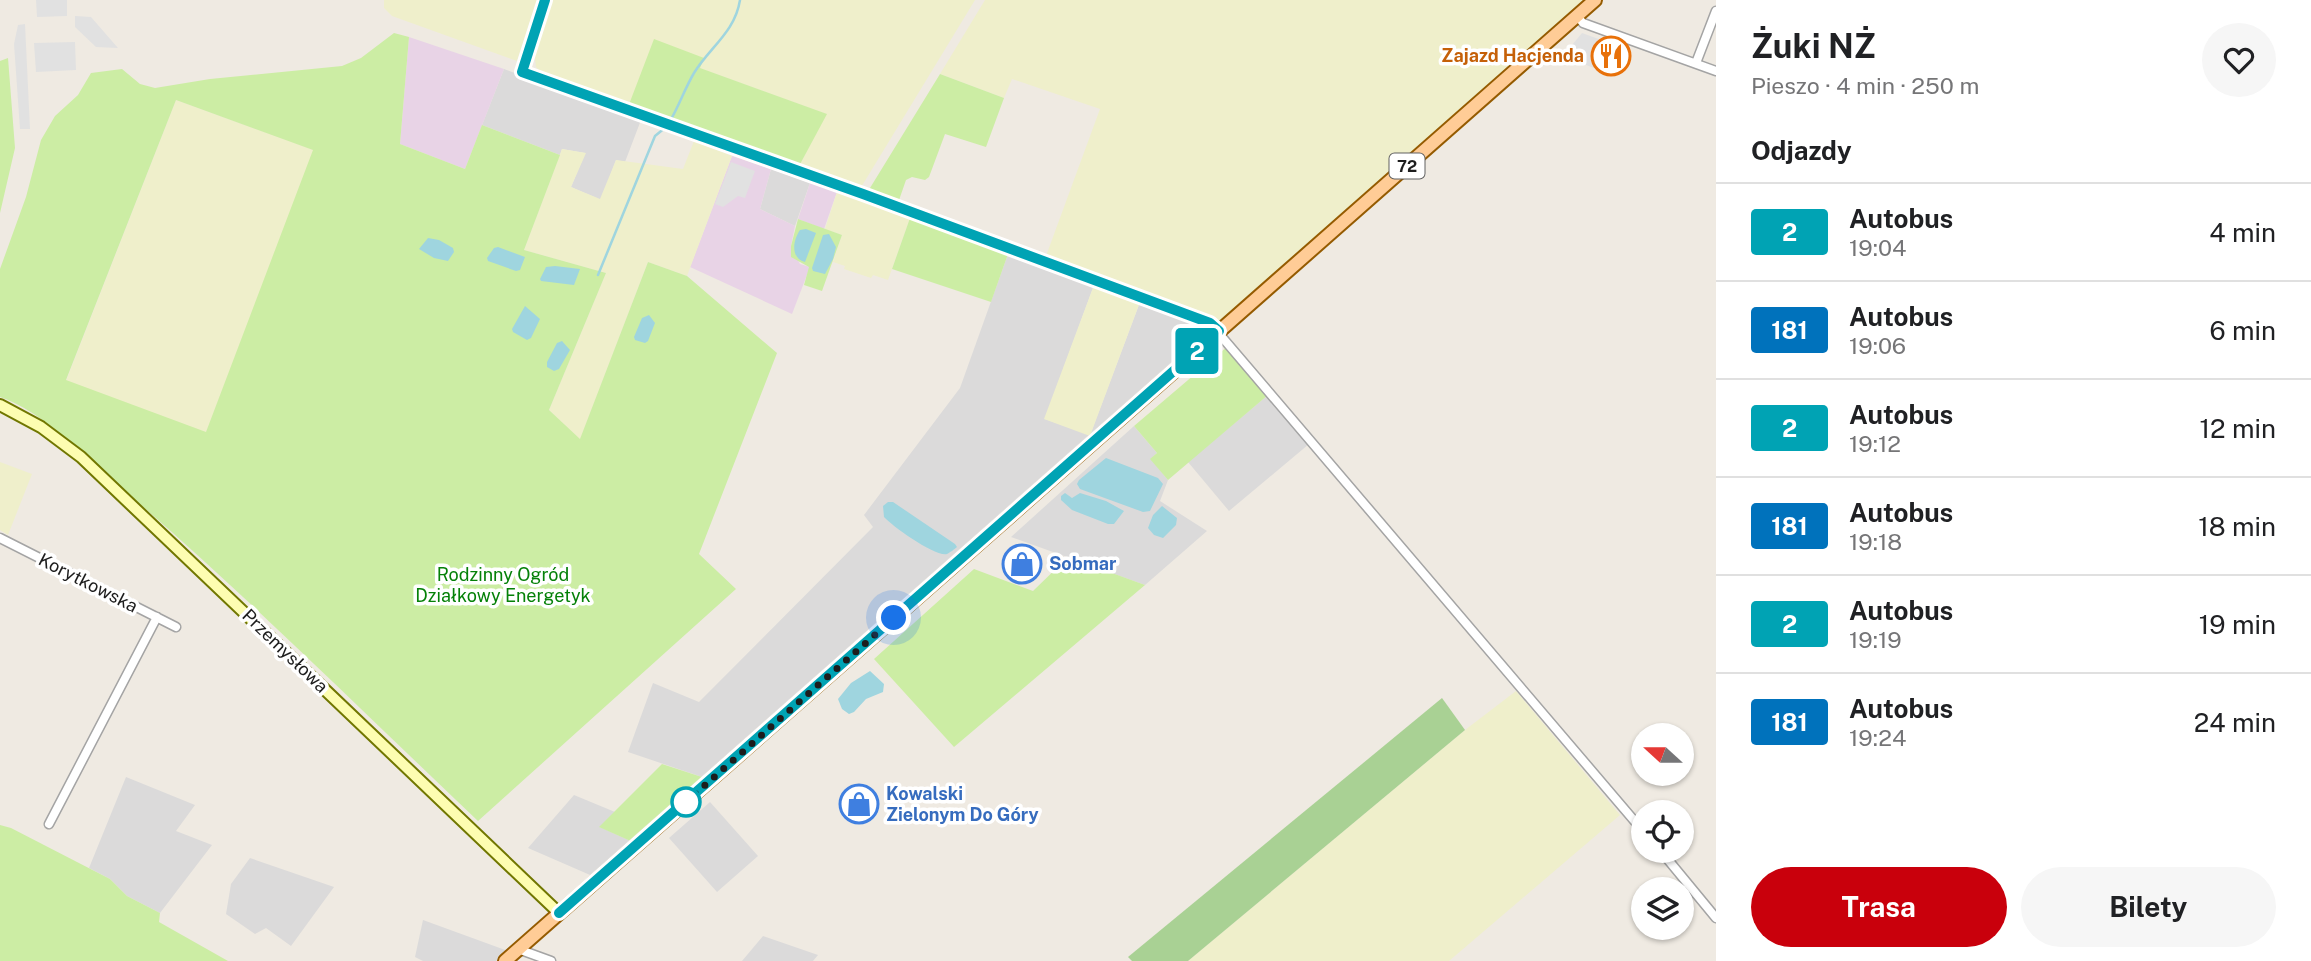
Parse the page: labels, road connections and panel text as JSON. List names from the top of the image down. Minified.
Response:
{"streets":{"main road":["72","Przemysłowa"],"street":["Korytkowska"]},"crossings":[["72","Przemysłowa"]],"parks":["Rodzinny Ogród Działkowy Energetyk"],"places":{"restaurant":["Zajazd Hacjenda"],"shop":["Sobmar","Kowalski Zielonym Do Góry"]},"lines":["bus line 2"],"north":"left","page":{"on_map":"2","heading":[["Żuki NŻ","Pieszo · 4 min · 250 m"],"Odjazdy"],"list":[{"mark":"2","name":"Autobus","note":"19:04","value":"4 min"},{"mark":"181","name":"Autobus","note":"19:06","value":"6 min"},{"mark":"2","name":"Autobus","note":"19:12","value":"12 min"},{"mark":"181","name":"Autobus","note":"19:18","value":"18 min"},{"mark":"2","name":"Autobus","note":"19:19","value":"19 min"},{"mark":"181","name":"Autobus","note":"19:24","value":"24 min"}],"buttons":["Trasa","Bilety"]}}
